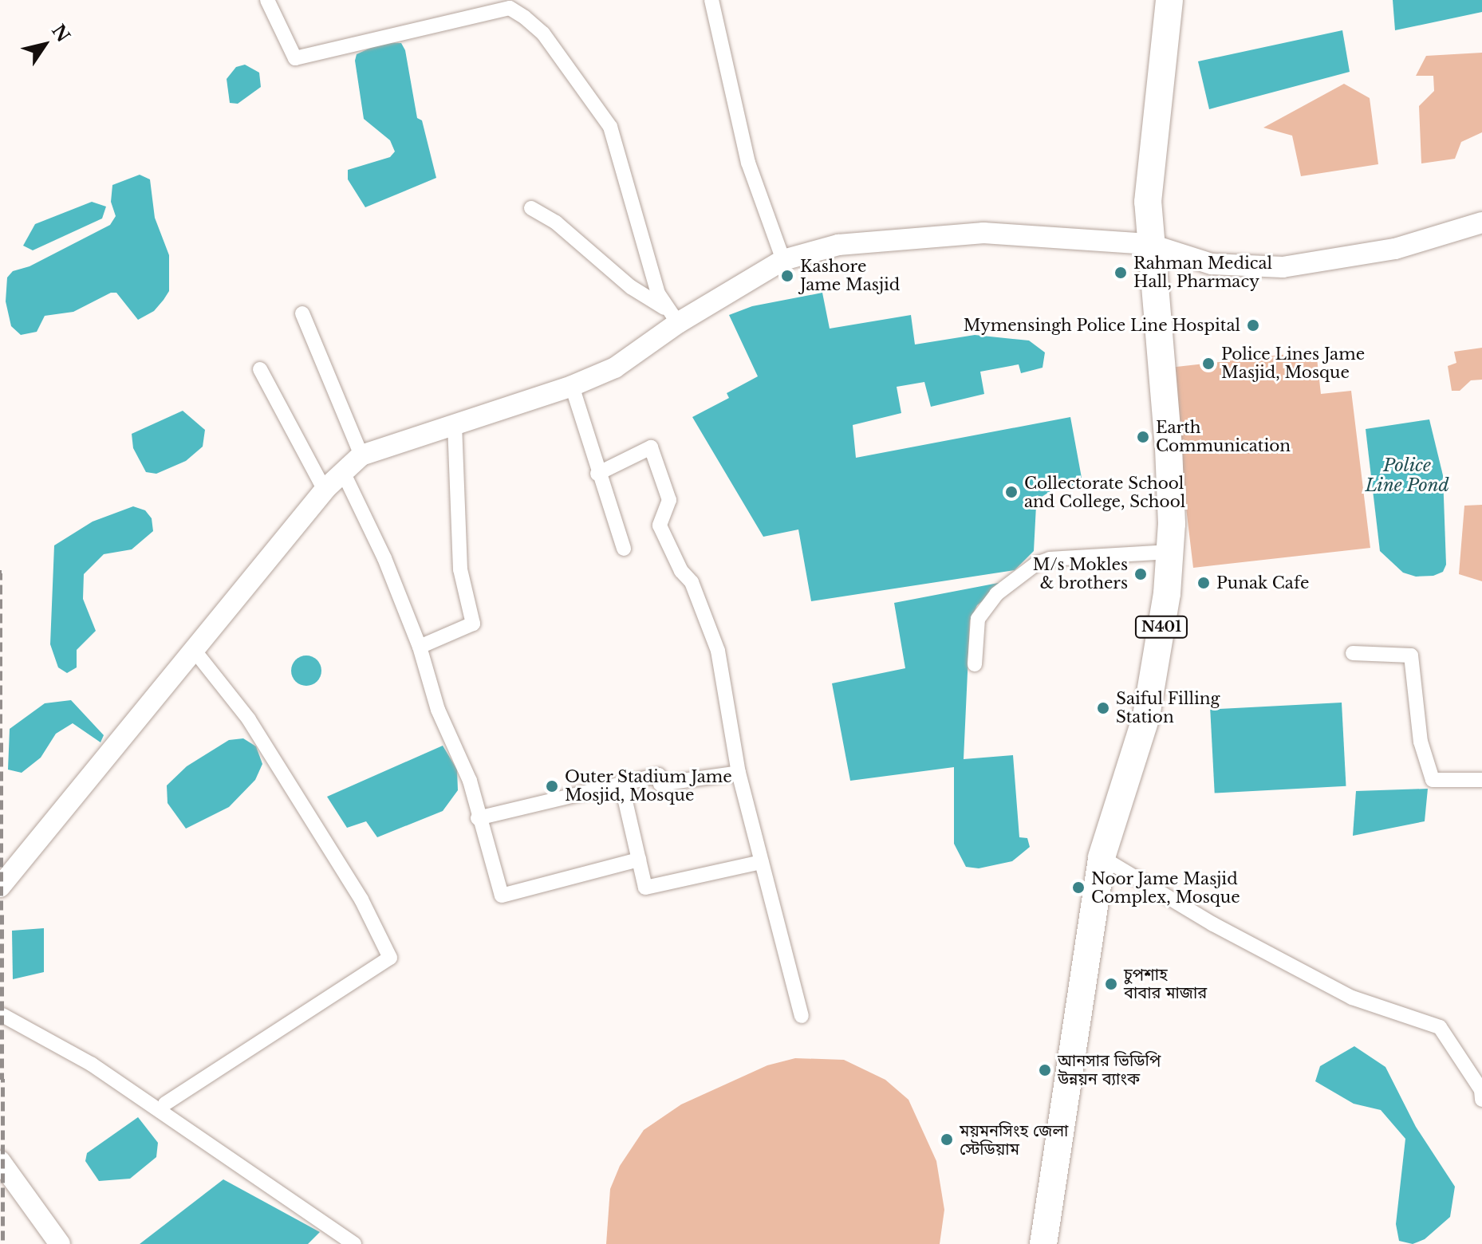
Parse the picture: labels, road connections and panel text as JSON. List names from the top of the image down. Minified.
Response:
{"streets":{"highway":["N401"]},"water":["Police Line Pond"],"places":["Rahman Medical Hall, Pharmacy","Kashore Jame Masjid","Mymensingh Police Line Hospital","Police Lines Jame Masjid, Mosque","Earth Communication","Collectorate School and College, School","M/s Mokles & brothers","Punak Cafe","Saiful Filling Station","Outer Stadium Jame Mosjid, Mosque","Noor Jame Masjid Complex, Mosque","চুপশাহ বাবার মাজার","আনসার ভিডিপি উন্নয়ন ব্যাংক","ময়মনসিংহ জেলা স্টেডিয়াম"],"north":"top right"}
